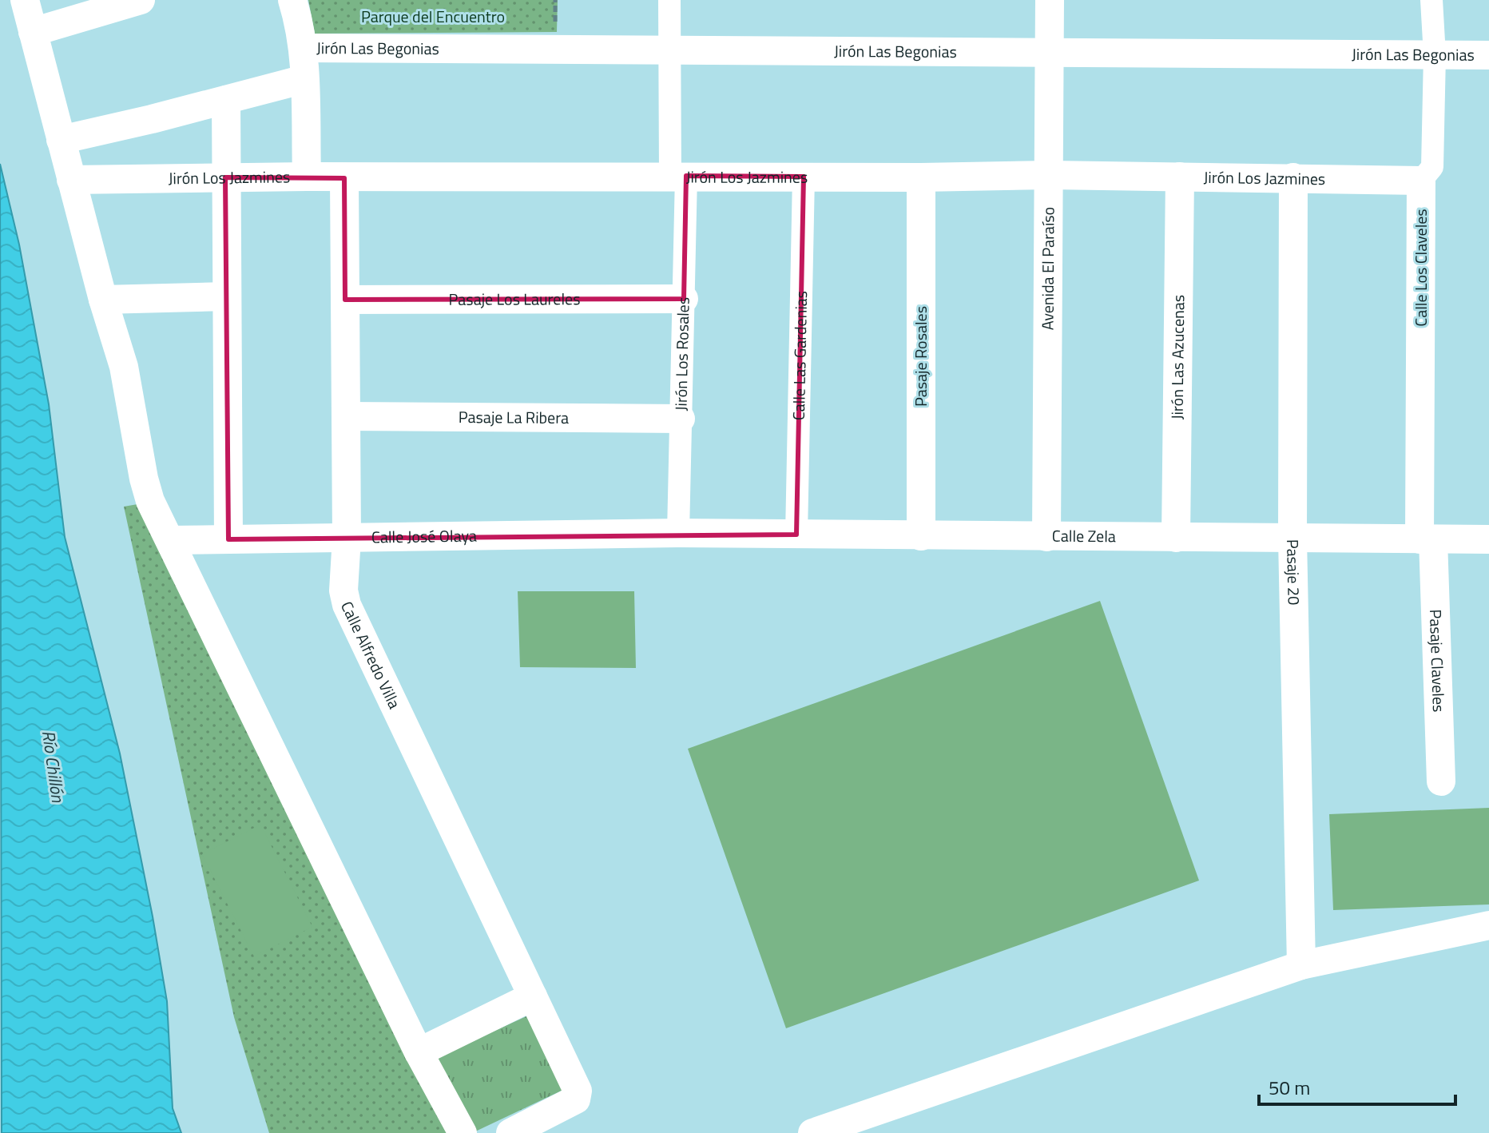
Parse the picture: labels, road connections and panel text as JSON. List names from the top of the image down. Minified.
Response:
{"streets":{"street":["Jirón Las Begonias","Jirón Los Jazmines","Calle Los Claveles","Avenida El Paraíso","Pasaje Los Laureles","Jirón Los Rosales","Calle Las Gardenias","Pasaje Rosales","Jirón Las Azucenas","Pasaje La Ribera","Calle José Olaya","Calle Zela","Pasaje 20","Calle Alfredo Villa","Pasaje Claveles"]},"crossings":[["Jirón Las Begonias","Calle Los Claveles"],["Jirón Las Begonias","Avenida El Paraíso"],["Jirón Las Begonias","Jirón Los Rosales"],["Jirón Los Jazmines","Calle Los Claveles"],["Jirón Los Jazmines","Avenida El Paraíso"],["Jirón Los Jazmines","Jirón Los Rosales"],["Jirón Los Jazmines","Calle Las Gardenias"],["Jirón Los Jazmines","Pasaje Rosales"],["Jirón Los Jazmines","Jirón Las Azucenas"],["Jirón Los Jazmines","Pasaje 20"],["Jirón Los Jazmines","Calle Alfredo Villa"],["Calle Los Claveles","Calle Zela"],["Calle Los Claveles","Pasaje Claveles"],["Avenida El Paraíso","Calle Zela"],["Pasaje Los Laureles","Jirón Los Rosales"],["Pasaje Los Laureles","Calle Alfredo Villa"],["Jirón Los Rosales","Pasaje La Ribera"],["Jirón Los Rosales","Calle José Olaya"],["Jirón Los Rosales","Calle Zela"],["Calle Las Gardenias","Calle Zela"],["Pasaje Rosales","Calle Zela"],["Jirón Las Azucenas","Calle Zela"],["Pasaje La Ribera","Calle Alfredo Villa"],["Calle José Olaya","Calle Zela"],["Calle José Olaya","Calle Alfredo Villa"],["Calle Zela","Pasaje 20"],["Calle Zela","Pasaje Claveles"]],"water":["Río Chillón"],"parks":["Parque del Encuentro"],"scale_bar":"50 m"}
